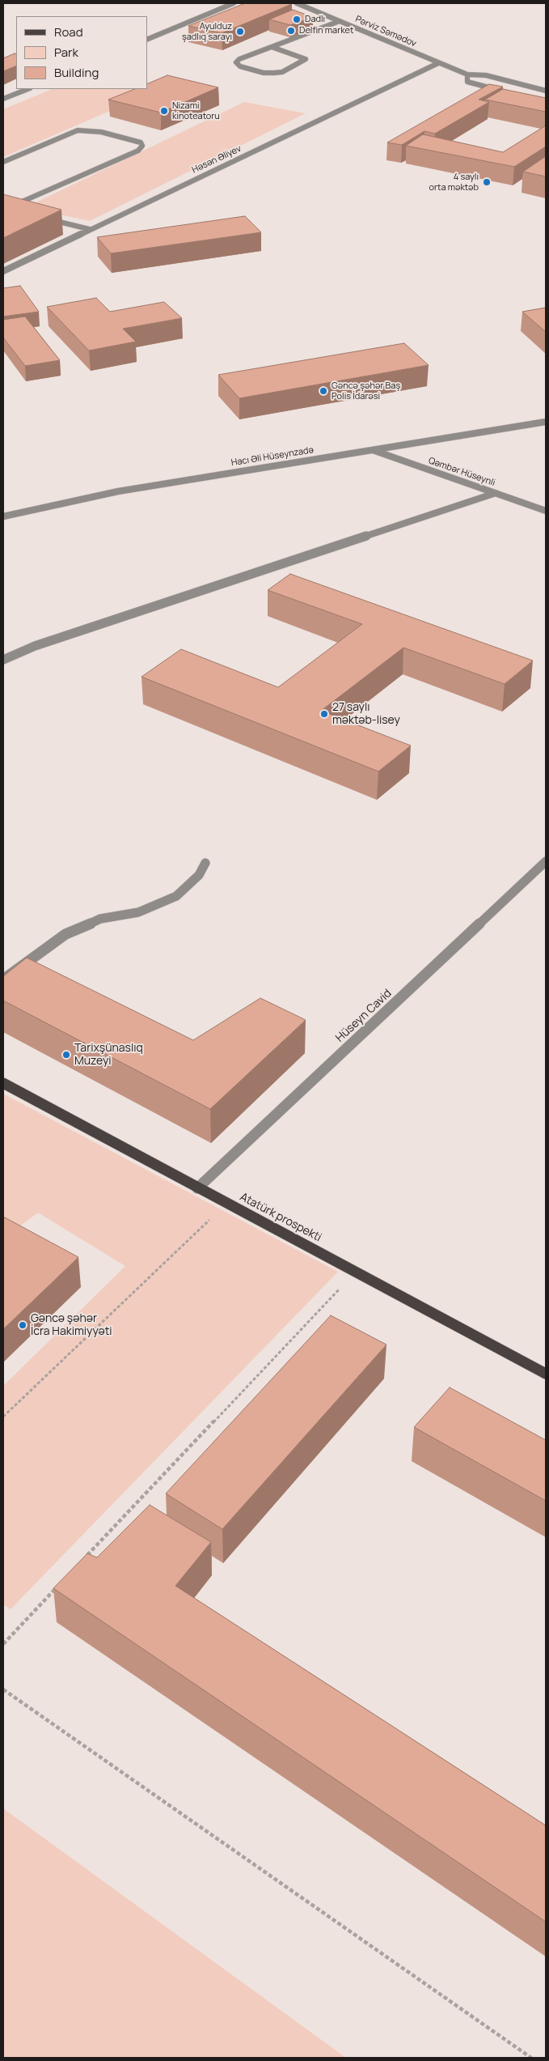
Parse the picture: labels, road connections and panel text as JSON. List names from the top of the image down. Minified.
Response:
{"streets":{"main road":["Atatürk prospekti"],"street":["Pərviz Səmədov","Həsən Əliyev","Hacı Əli Hüseynzadə","Qəmbər Hüseynli","Hüseyn Cavid"]},"crossings":[["Pərviz Səmədov","Həsən Əliyev"],["Hacı Əli Hüseynzadə","Qəmbər Hüseynli"],["Hüseyn Cavid","Atatürk prospekti"]],"places":["Dadlı","Delfin market","Ayulduz şadlıq sarayı","Nizami kinoteatoru","4 saylı orta məktəb","Gəncə şəhər Baş Polis İdarəsi","27 saylı məktəb-lisey","Tarixşünaslıq Muzeyi","Gəncə şəhər İcra Hakimiyyəti"],"legend":["Road","Park","Building"]}
